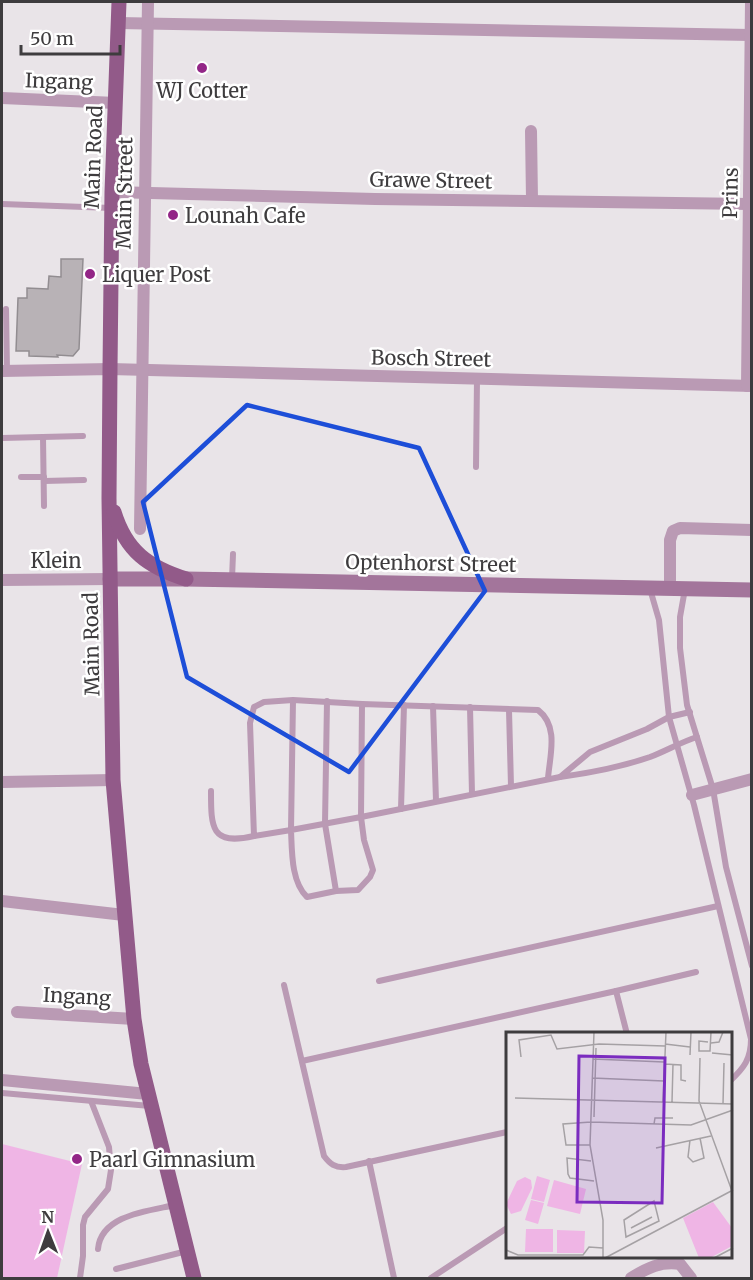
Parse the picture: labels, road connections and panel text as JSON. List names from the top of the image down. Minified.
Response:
{"streets":{"main road":["Main Road","Optenhorst Street"],"street":["Ingang","Grawe Street","Main Street","Prins","Bosch Street","Klein"]},"crossings":[["Ingang","Main Road"],["Main Road","Grawe Street"],["Main Road","Bosch Street"],["Main Road","Klein"],["Main Road","Optenhorst Street"],["Grawe Street","Main Street"],["Grawe Street","Prins"],["Main Street","Bosch Street"],["Prins","Bosch Street"],["Klein","Optenhorst Street"]],"places":["WJ Cotter","Lounah Cafe","Liquer Post","Paarl Gimnasium"],"scale_bar":"50 m","north":"top"}
